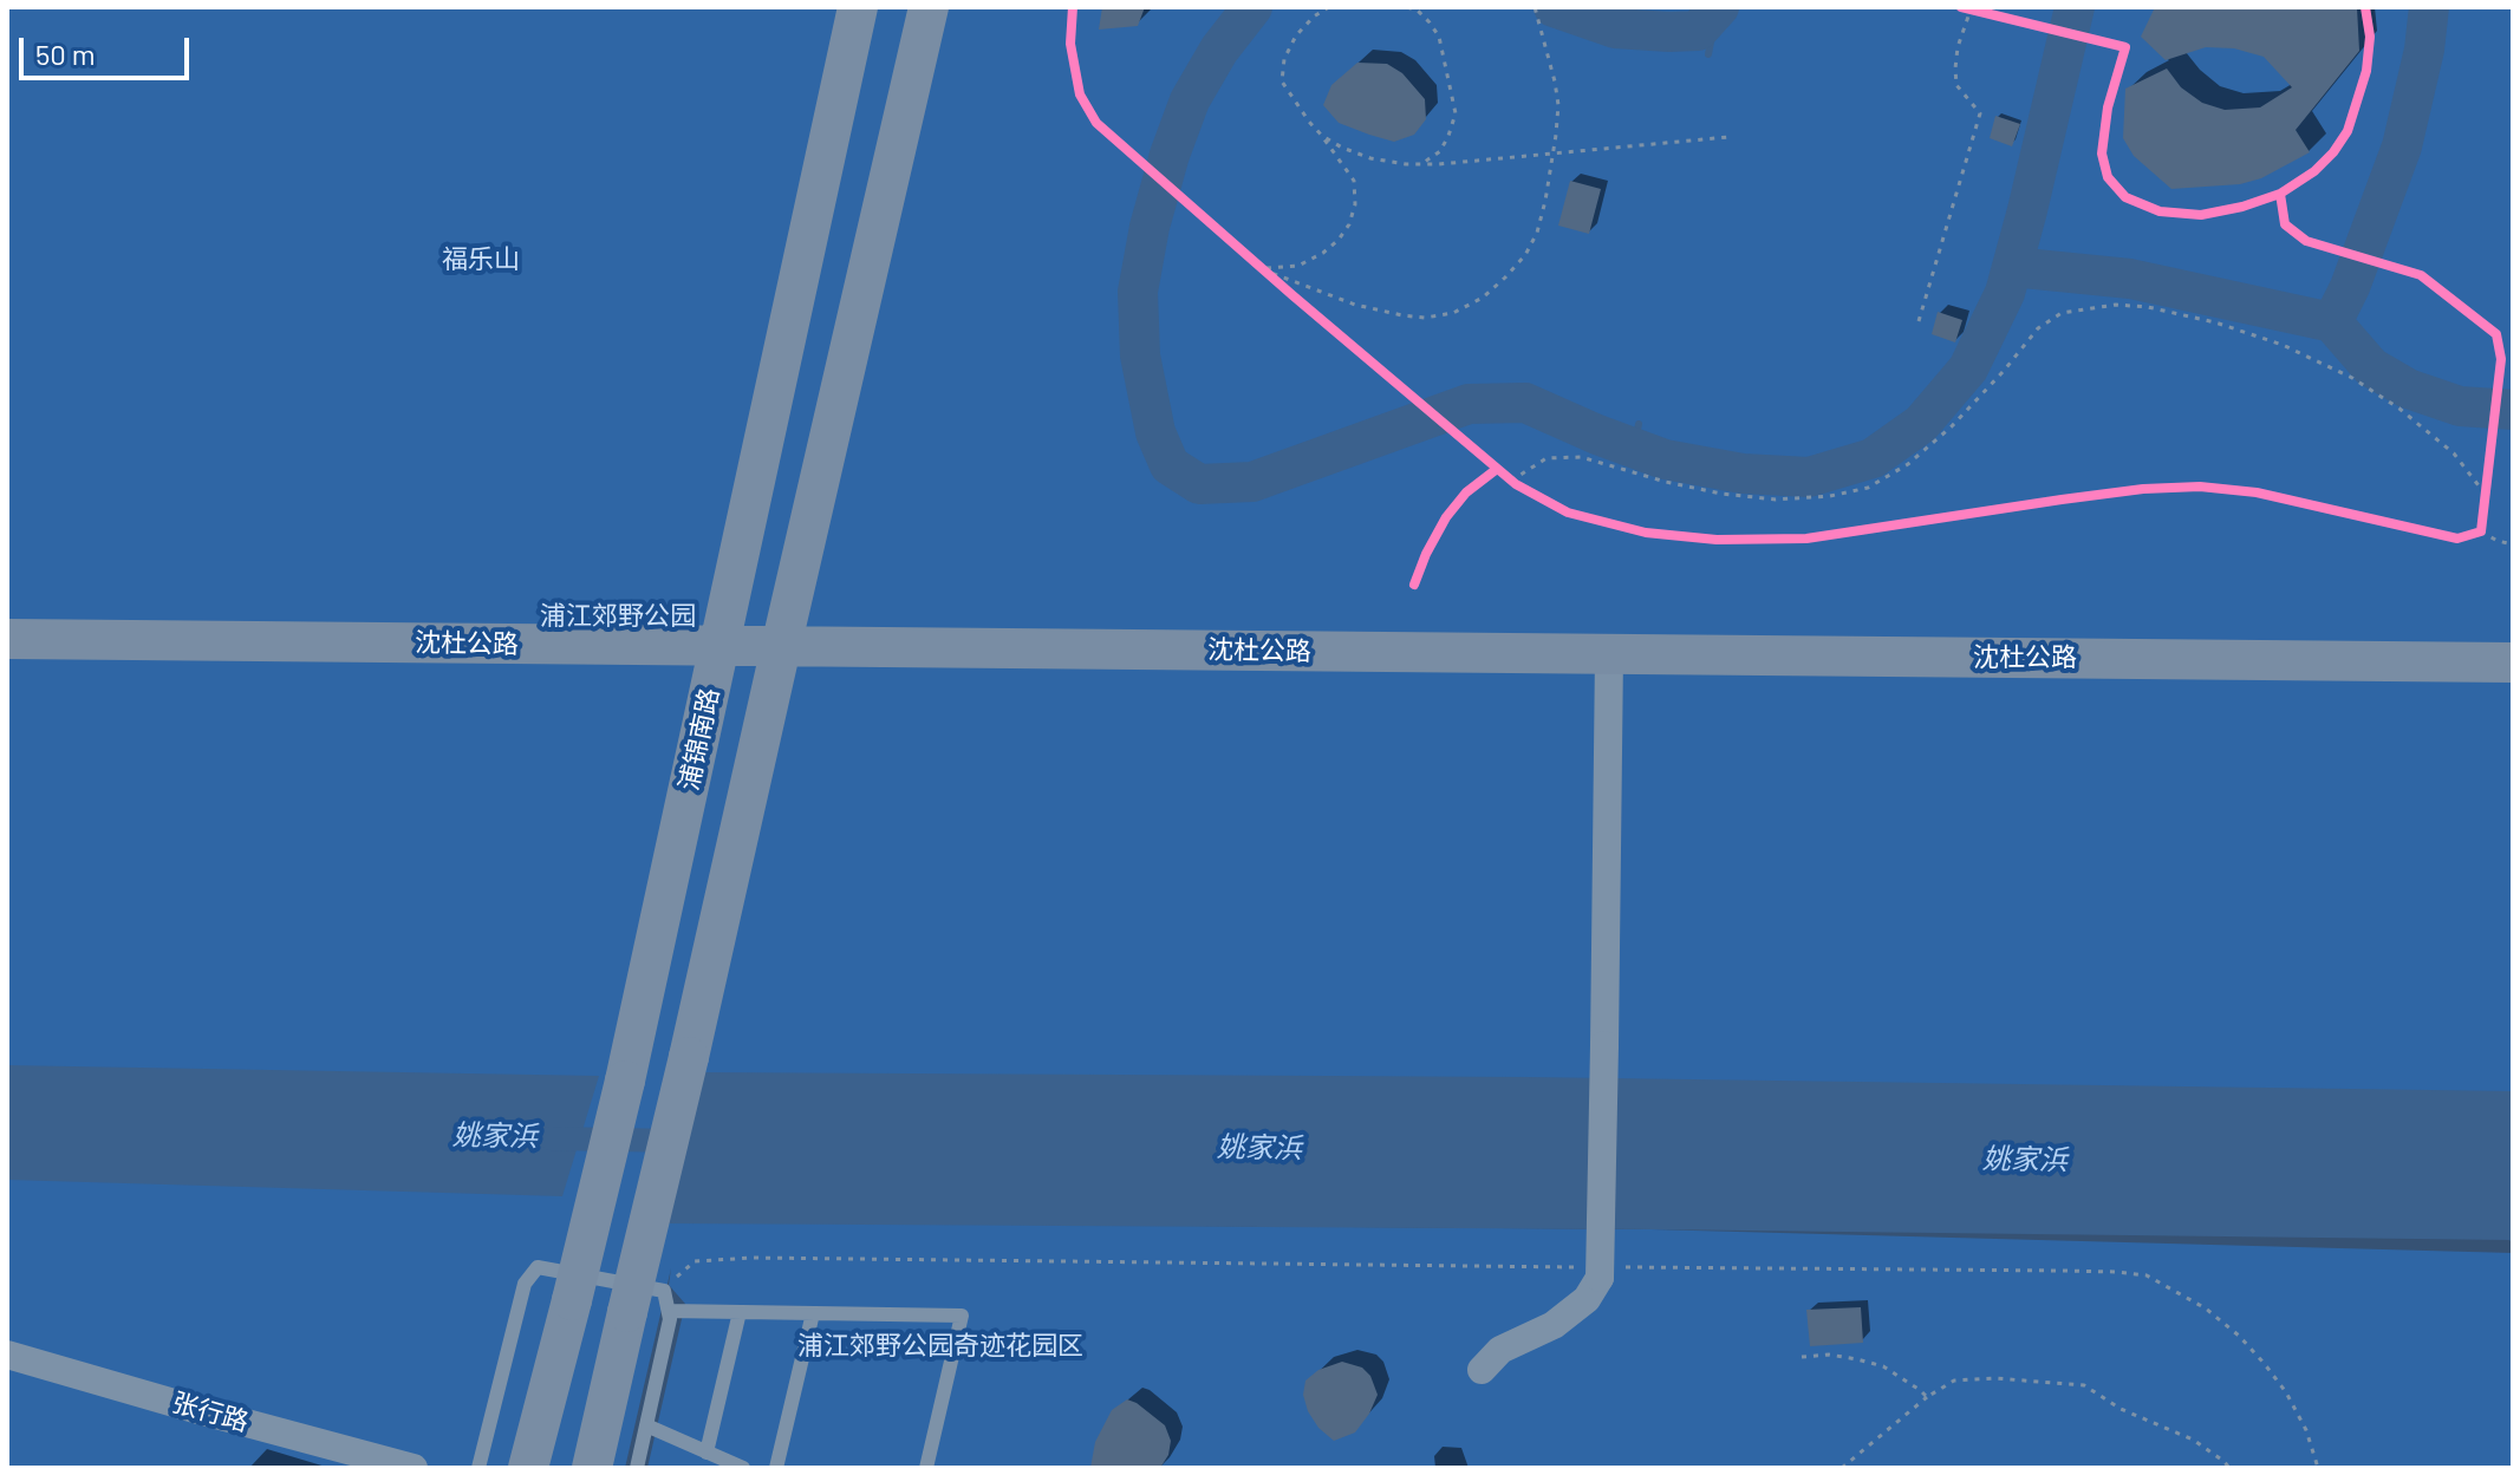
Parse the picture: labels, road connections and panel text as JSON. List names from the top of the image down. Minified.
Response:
{"streets":{"main road":["沈杜公路","浦锦南路"],"street":["张行路"]},"crossings":[["沈杜公路","浦锦南路"]],"water":["姚家浜"],"parks":["福乐山","浦江郊野公园","浦江郊野公园奇迹花园区"],"scale_bar":"50 m"}
